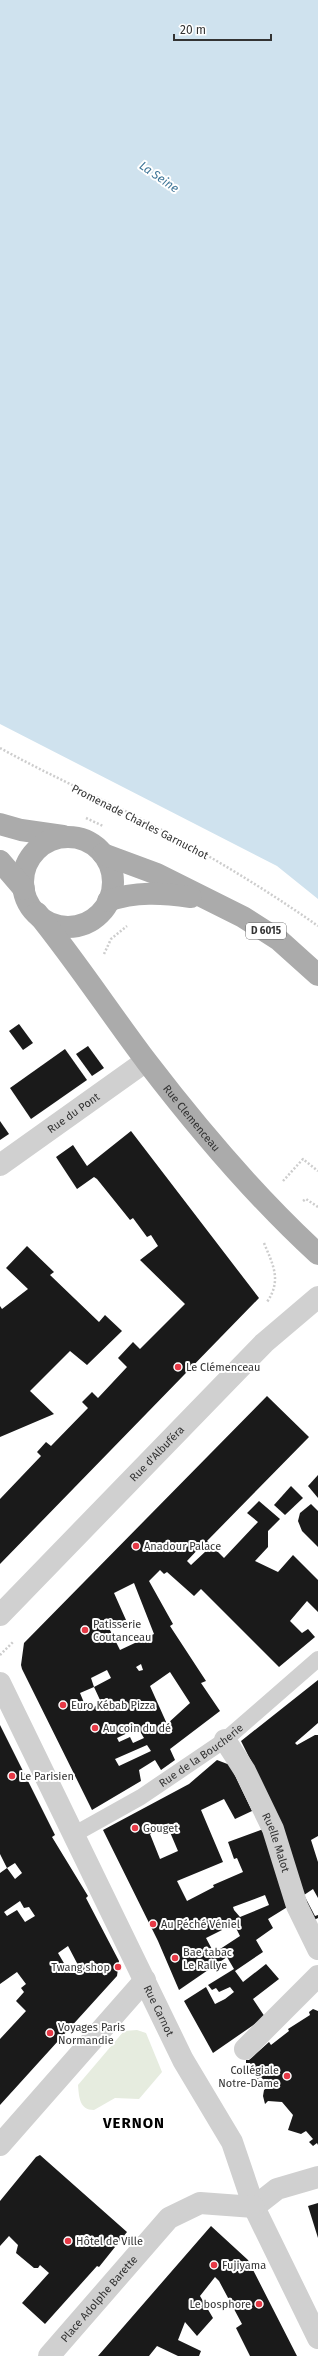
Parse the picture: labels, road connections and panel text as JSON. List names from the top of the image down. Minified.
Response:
{"streets":{"main road":["D 6015","Rue Clemenceau"],"street":["Rue du Pont","Rue d'Albuféra","Ruelle Malot","Rue Carnot","Place Adolphe Barette"],"lane":["Rue de la Boucherie"],"path":["Promenade Charles Garnuchot"]},"crossings":[["D 6015","Rue Clemenceau"],["Rue du Pont","Rue Clemenceau"],["Rue de la Boucherie","Ruelle Malot"],["Rue de la Boucherie","Rue Carnot"],["Rue Carnot","Place Adolphe Barette"]],"districts":["VERNON"],"water":["La Seine"],"places":["Le Clémenceau","Anadour Palace","Patisserie Coutanceau","Euro Kébab Pizza","Au coin du dé","Le Parisien","Gouget","Au Péché Véniel","Bae tabac Le Rallye","Twang shop","Voyages Paris Normandie","Collégiale Notre-Dame","Hôtel de Ville","Fujiyama","Le bosphore"],"scale_bar":"20 m"}
